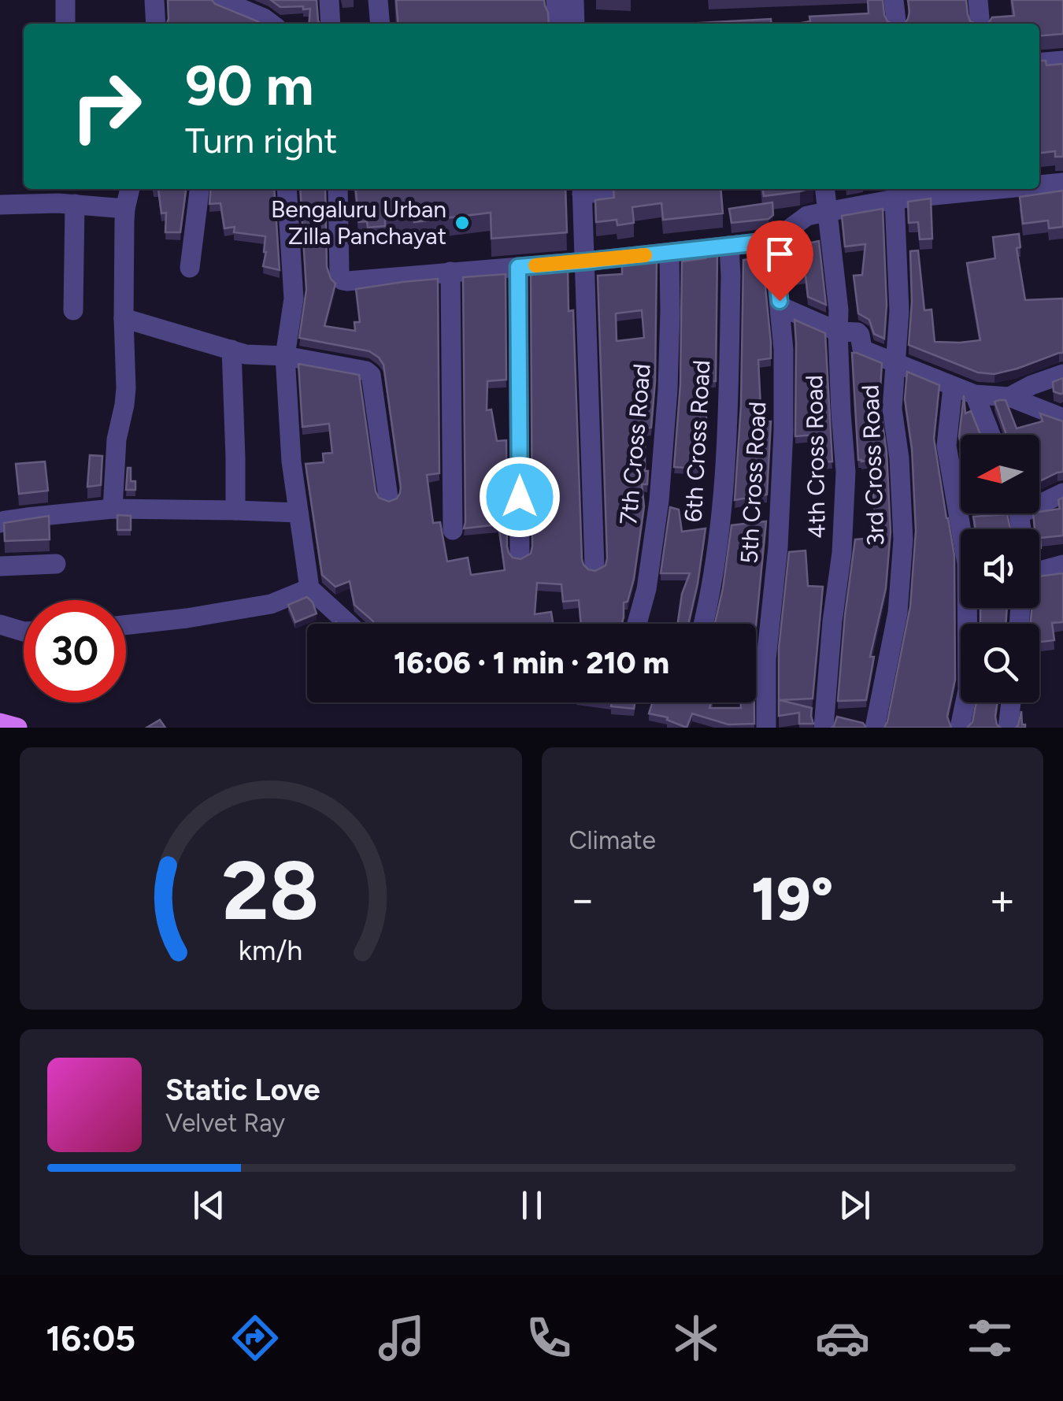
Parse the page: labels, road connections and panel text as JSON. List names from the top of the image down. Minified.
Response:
{"streets":{"street":["6th Cross Road","7th Cross Road","4th Cross Road","3rd Cross Road","5th Cross Road"]},"places":["Bengaluru Urban Zilla Panchayat"],"north":"left","page":{"turn":["90 m","Turn right"],"limit":"30","trip":"16:06 · 1 min · 210 m","tile":"Climate","heat":["−","19°","+"],"song":["Static Love","Velvet Ray"],"tabs":"16:05","gauge":["28","km/h"]}}
